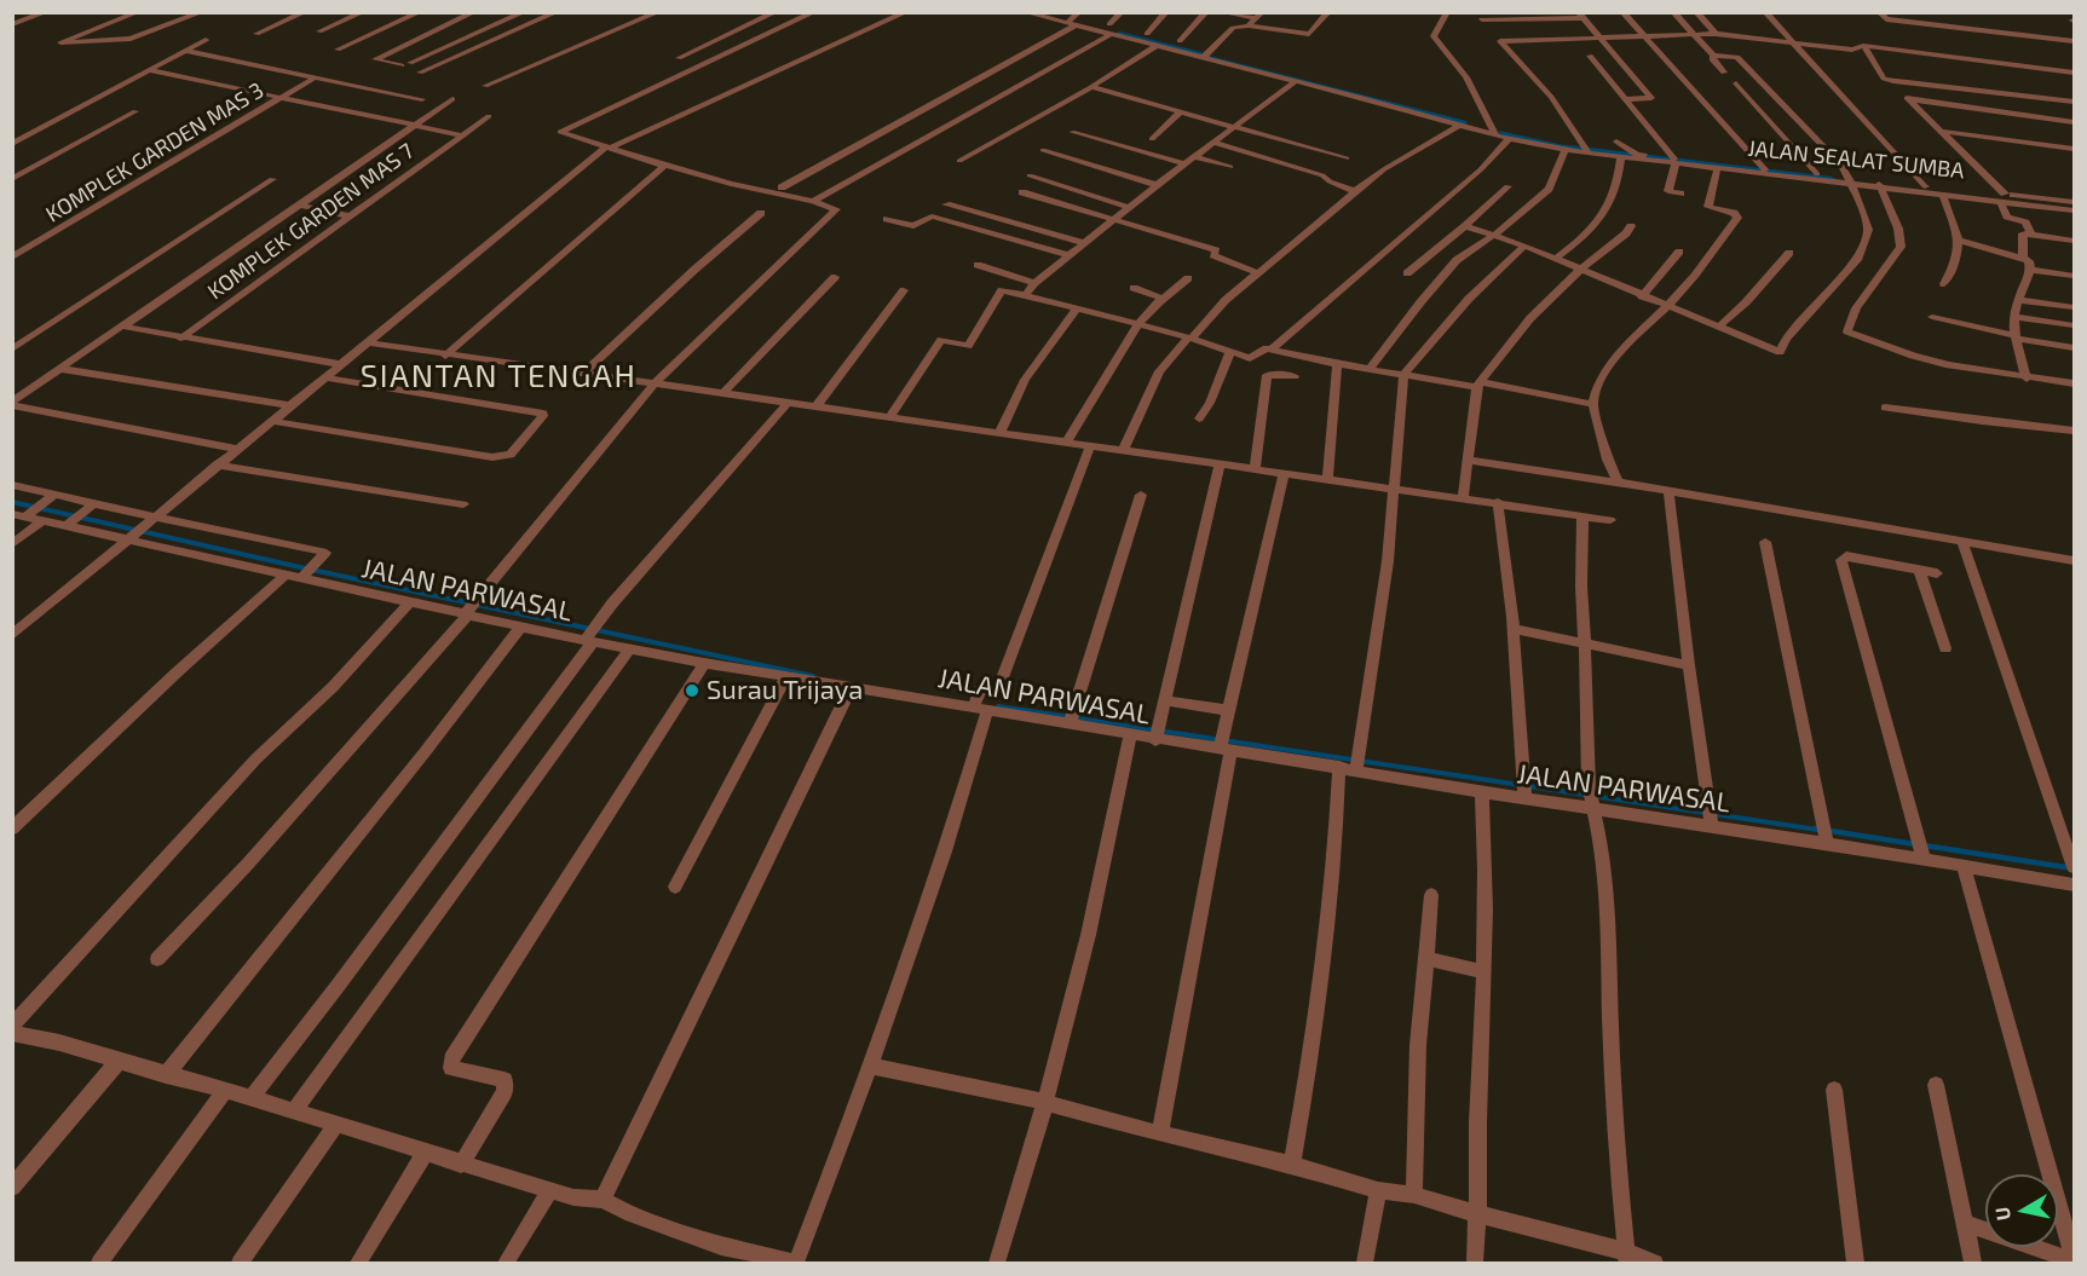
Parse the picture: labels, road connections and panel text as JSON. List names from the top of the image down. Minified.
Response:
{"streets":{"street":["KOMPLEK GARDEN MAS 3","JALAN SEALAT SUMBA","KOMPLEK GARDEN MAS 7","JALAN PARWASAL"]},"districts":["SIANTAN TENGAH"],"places":["Surau Trijaya"],"north":"left"}
